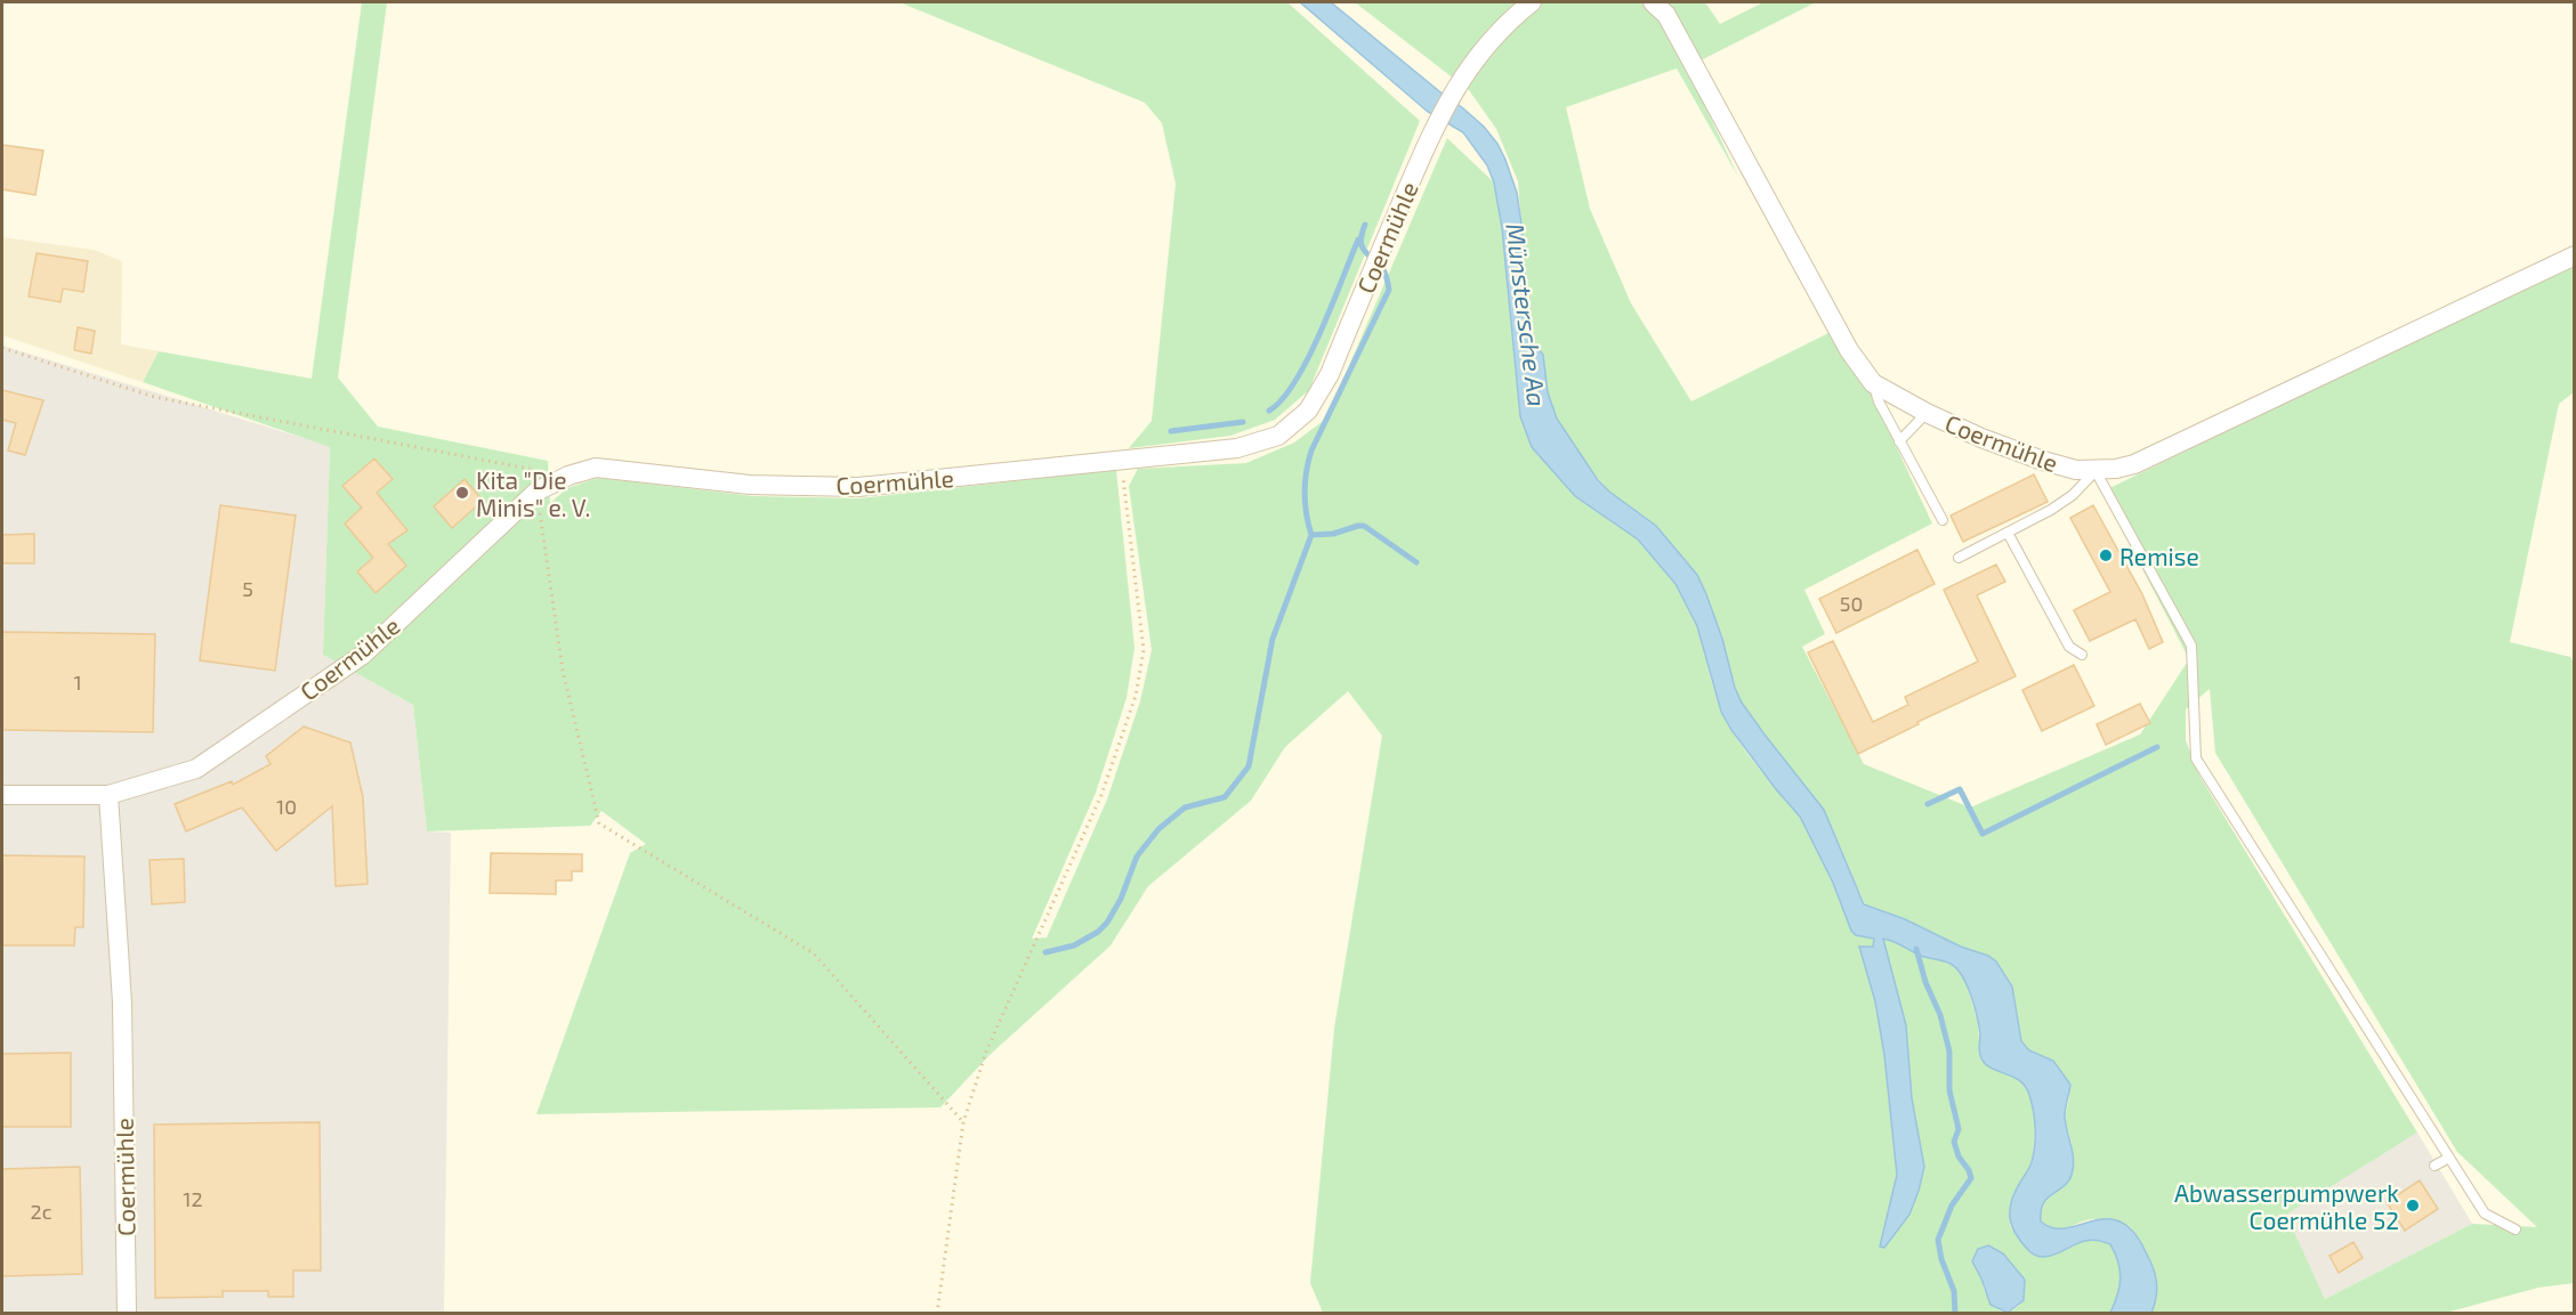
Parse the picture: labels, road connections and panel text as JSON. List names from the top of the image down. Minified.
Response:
{"streets":{"street":["Coermühle"]},"water":["Münstersche Aa"],"places":["Kita \"Die Minis\" e. V.","Remise","Abwasserpumpwerk Coermühle 52"],"house_numbers":["5","50","1","10","12","2c"]}
